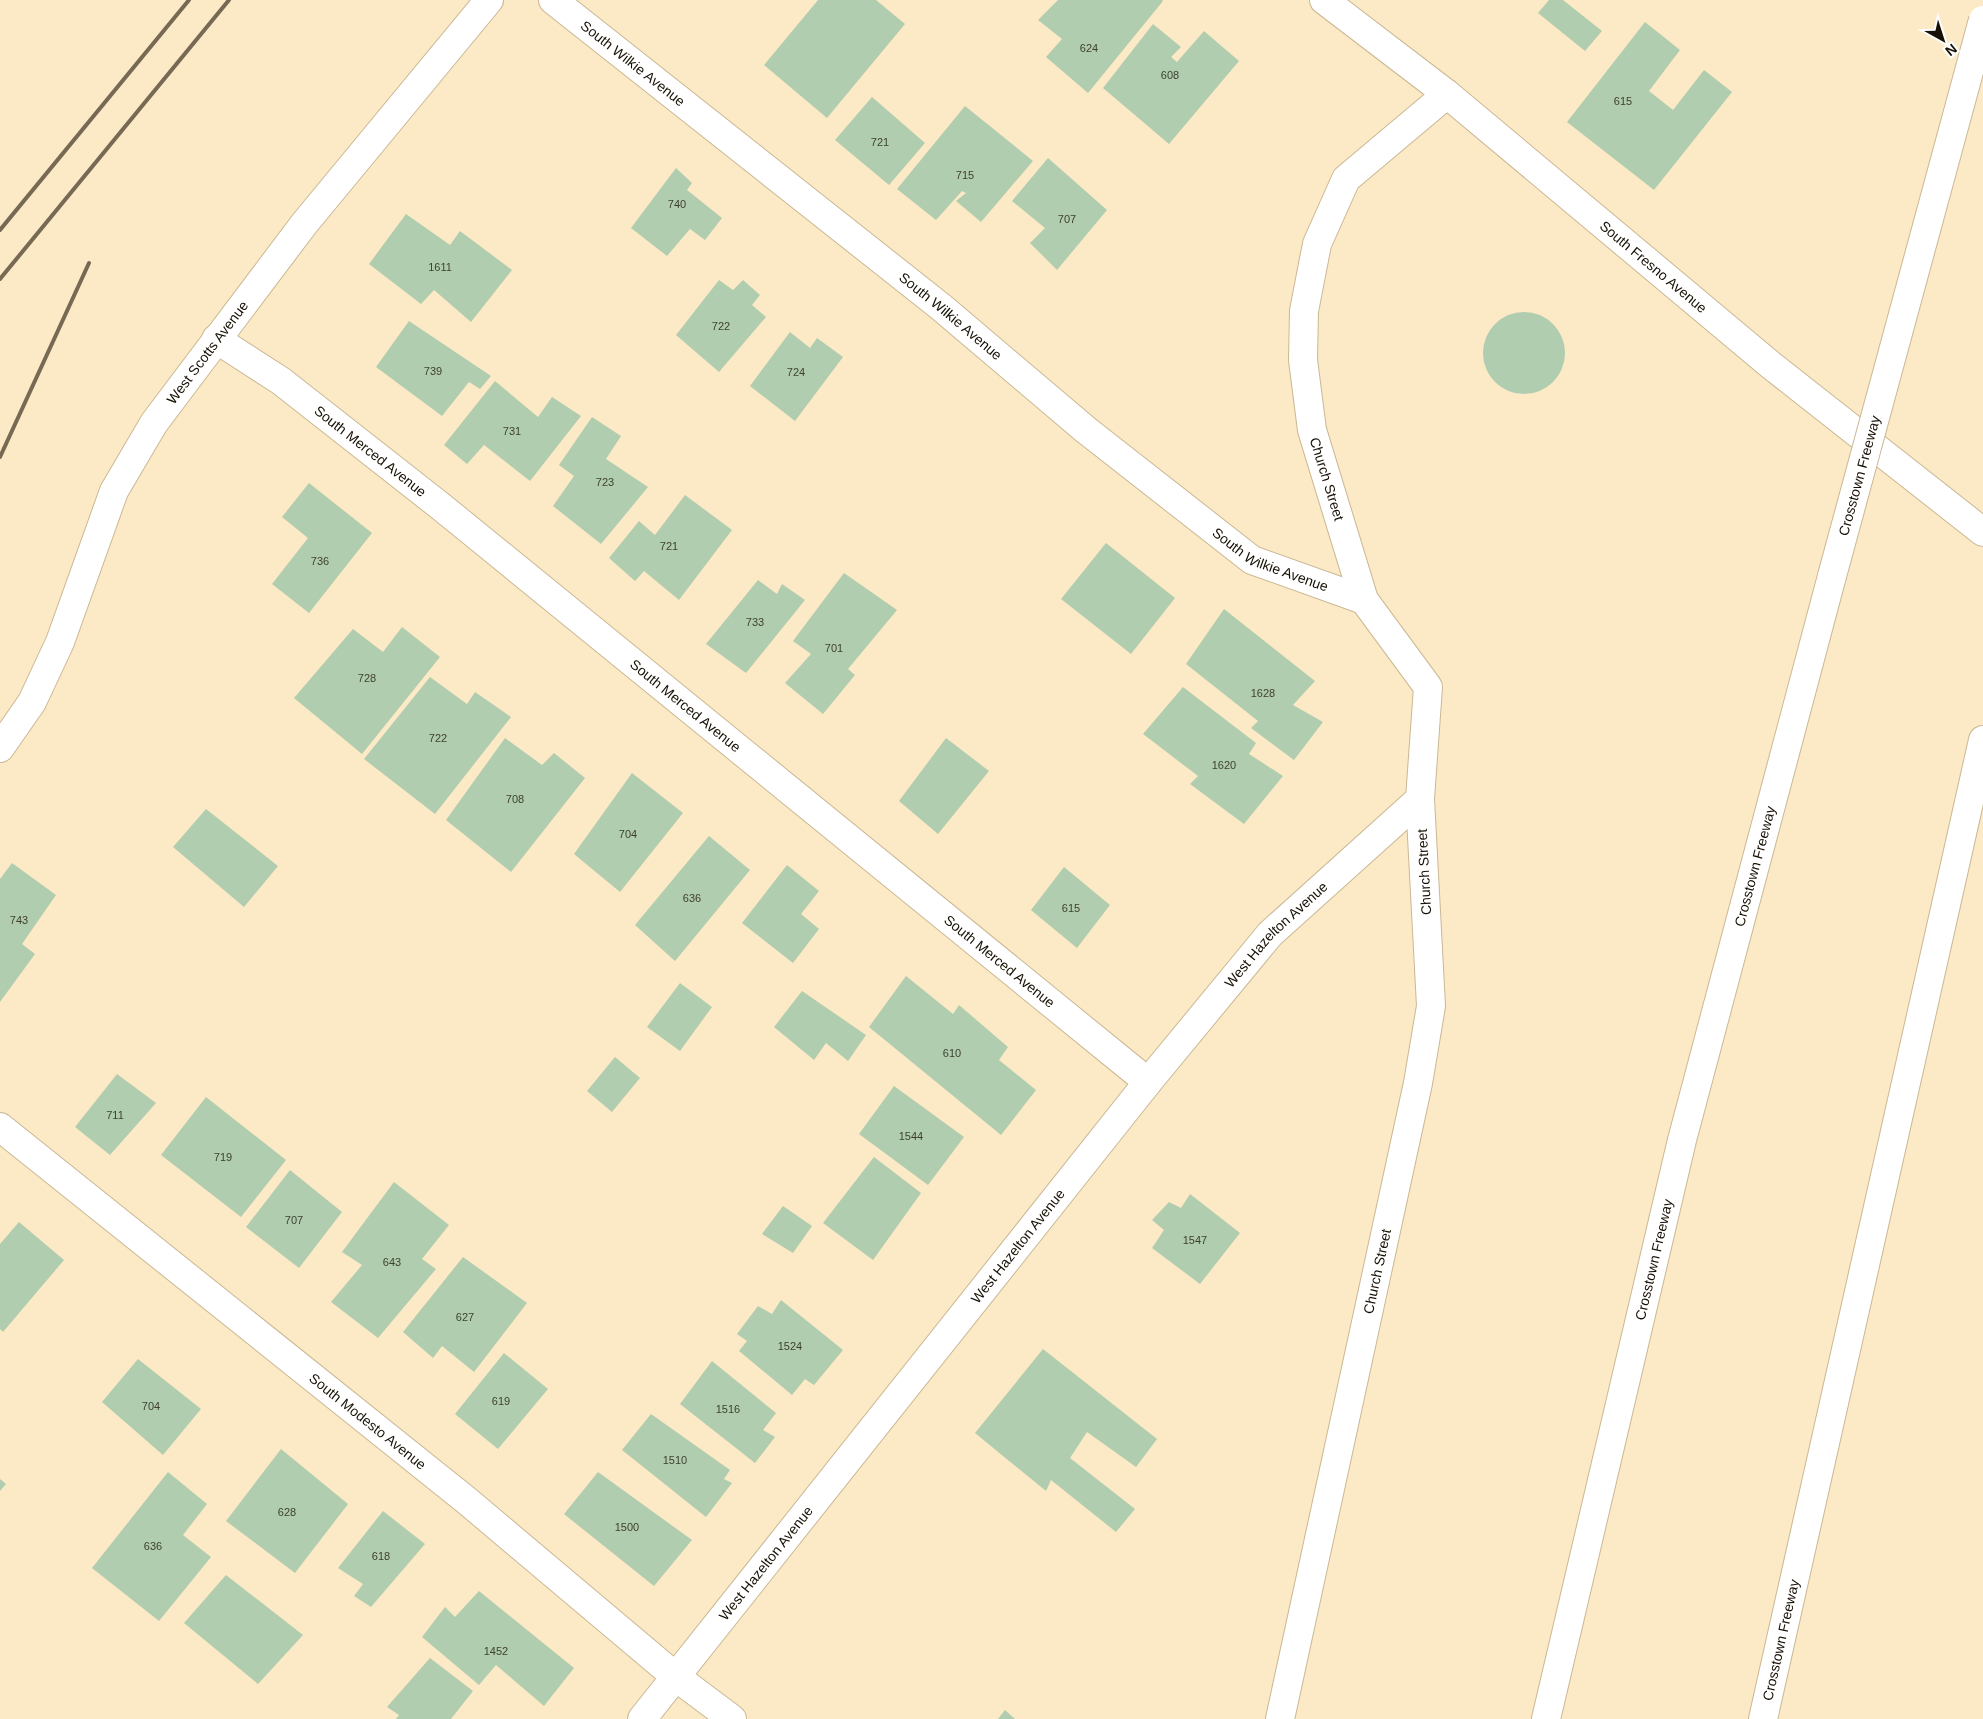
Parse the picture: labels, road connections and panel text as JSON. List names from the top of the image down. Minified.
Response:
{"streets":{"main road":["South Wilkie Avenue","South Fresno Avenue","West Scotts Avenue","South Merced Avenue","Crosstown Freeway","Church Street","West Hazelton Avenue","South Modesto Avenue"]},"crossings":[["South Wilkie Avenue","Church Street"],["South Fresno Avenue","Church Street"],["West Scotts Avenue","South Merced Avenue"],["South Merced Avenue","West Hazelton Avenue"],["Church Street","West Hazelton Avenue"],["West Hazelton Avenue","South Modesto Avenue"]],"house_numbers":["624","608","615","721","715","740","707","1611","722","739","724","731","723","721","736","733","701","728","1628","722","1620","708","704","636","615","743","610","711","1544","719","707","1547","643","627","1524","619","704","1516","1510","628","1500","636","618","1452"],"north":"bottom right"}
